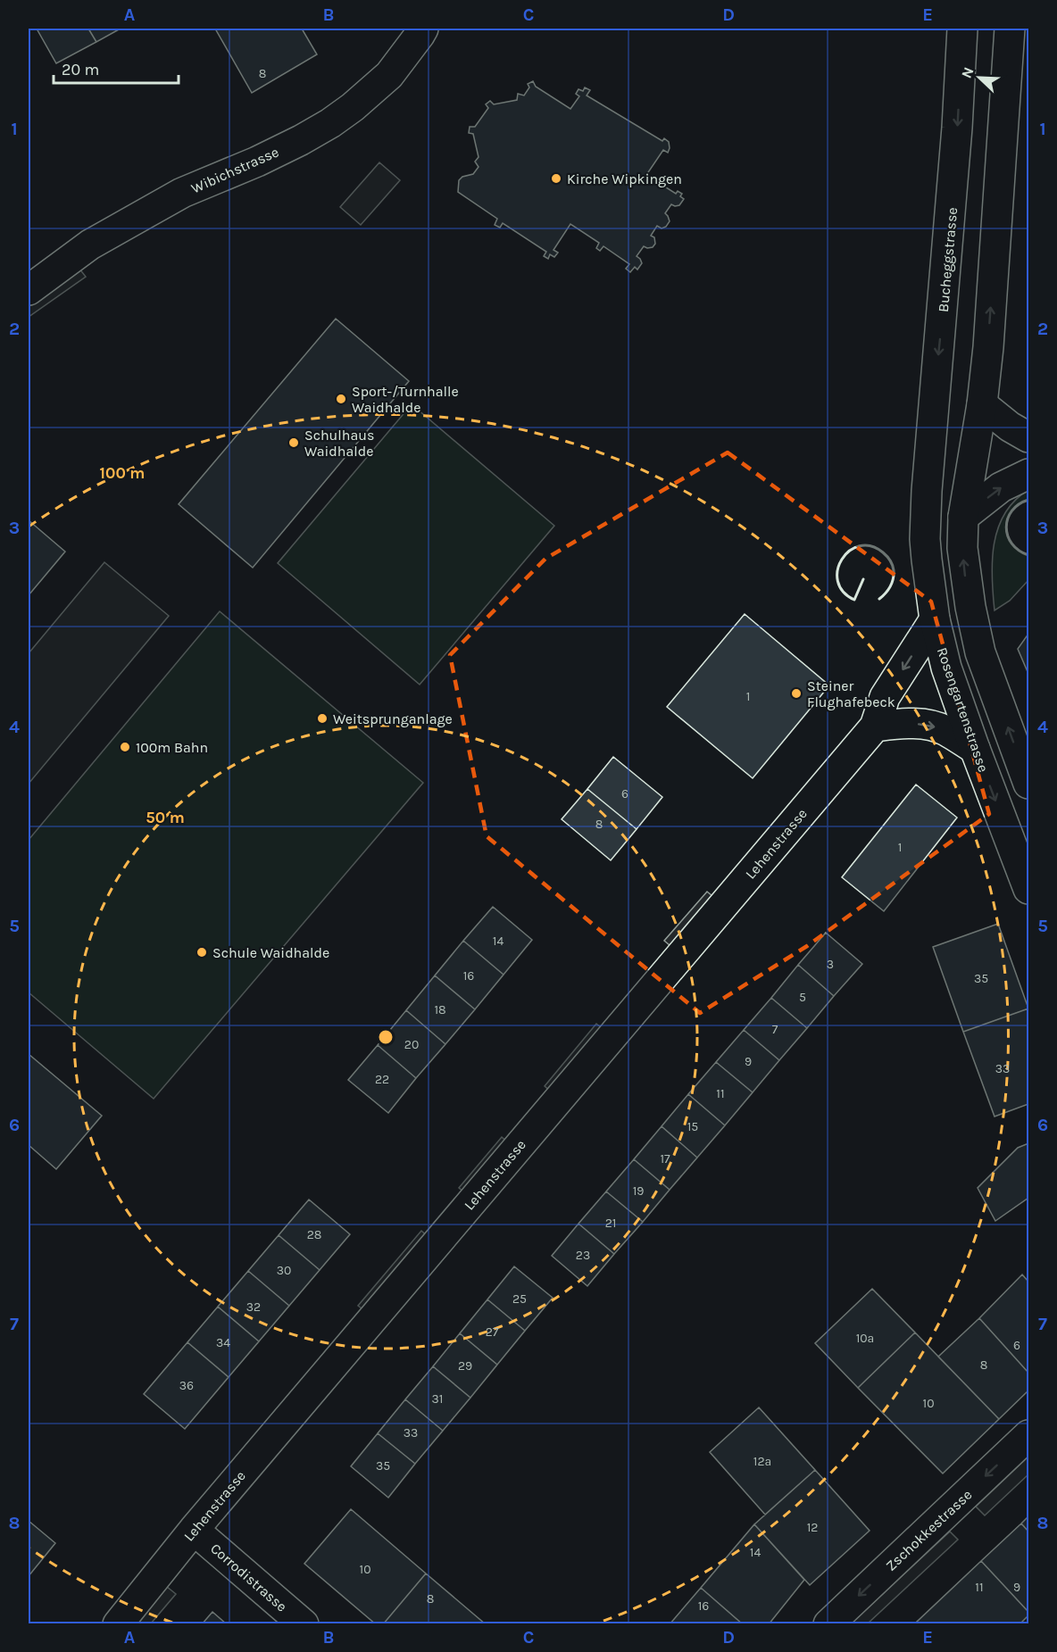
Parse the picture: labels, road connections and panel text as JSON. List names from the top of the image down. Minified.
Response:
{"streets":{"street":["Wibichstrasse","Bucheggstrasse","Rosengartenstrasse","Lehenstrasse","Zschokkestrasse","Corrodistrasse"]},"crossings":[["Bucheggstrasse","Rosengartenstrasse"],["Rosengartenstrasse","Lehenstrasse"],["Lehenstrasse","Corrodistrasse"]],"one_way":["Zschokkestrasse"],"places":["Kirche Wipkingen","Sport-/Turnhalle Waidhalde","Schulhaus Waidhalde","Steiner Flughafebeck","Weitsprunganlage","100m Bahn","Schule Waidhalde"],"house_numbers":["8","1","6","8","1","14","3","16","35","5","18","7","20","9","33","22","11","15","17","19","21","28","23","30","25","32","27","10a","34","6","8","29","36","31","10","33","12a","35","12","14","10","11","9","8","16"],"scale_bar":"20 m","north":"top left","grid":{"columns":["A","B","C","D","E"],"rows":["1","2","3","4","5","6","7","8"]},"rings":["100 m","50 m"]}
